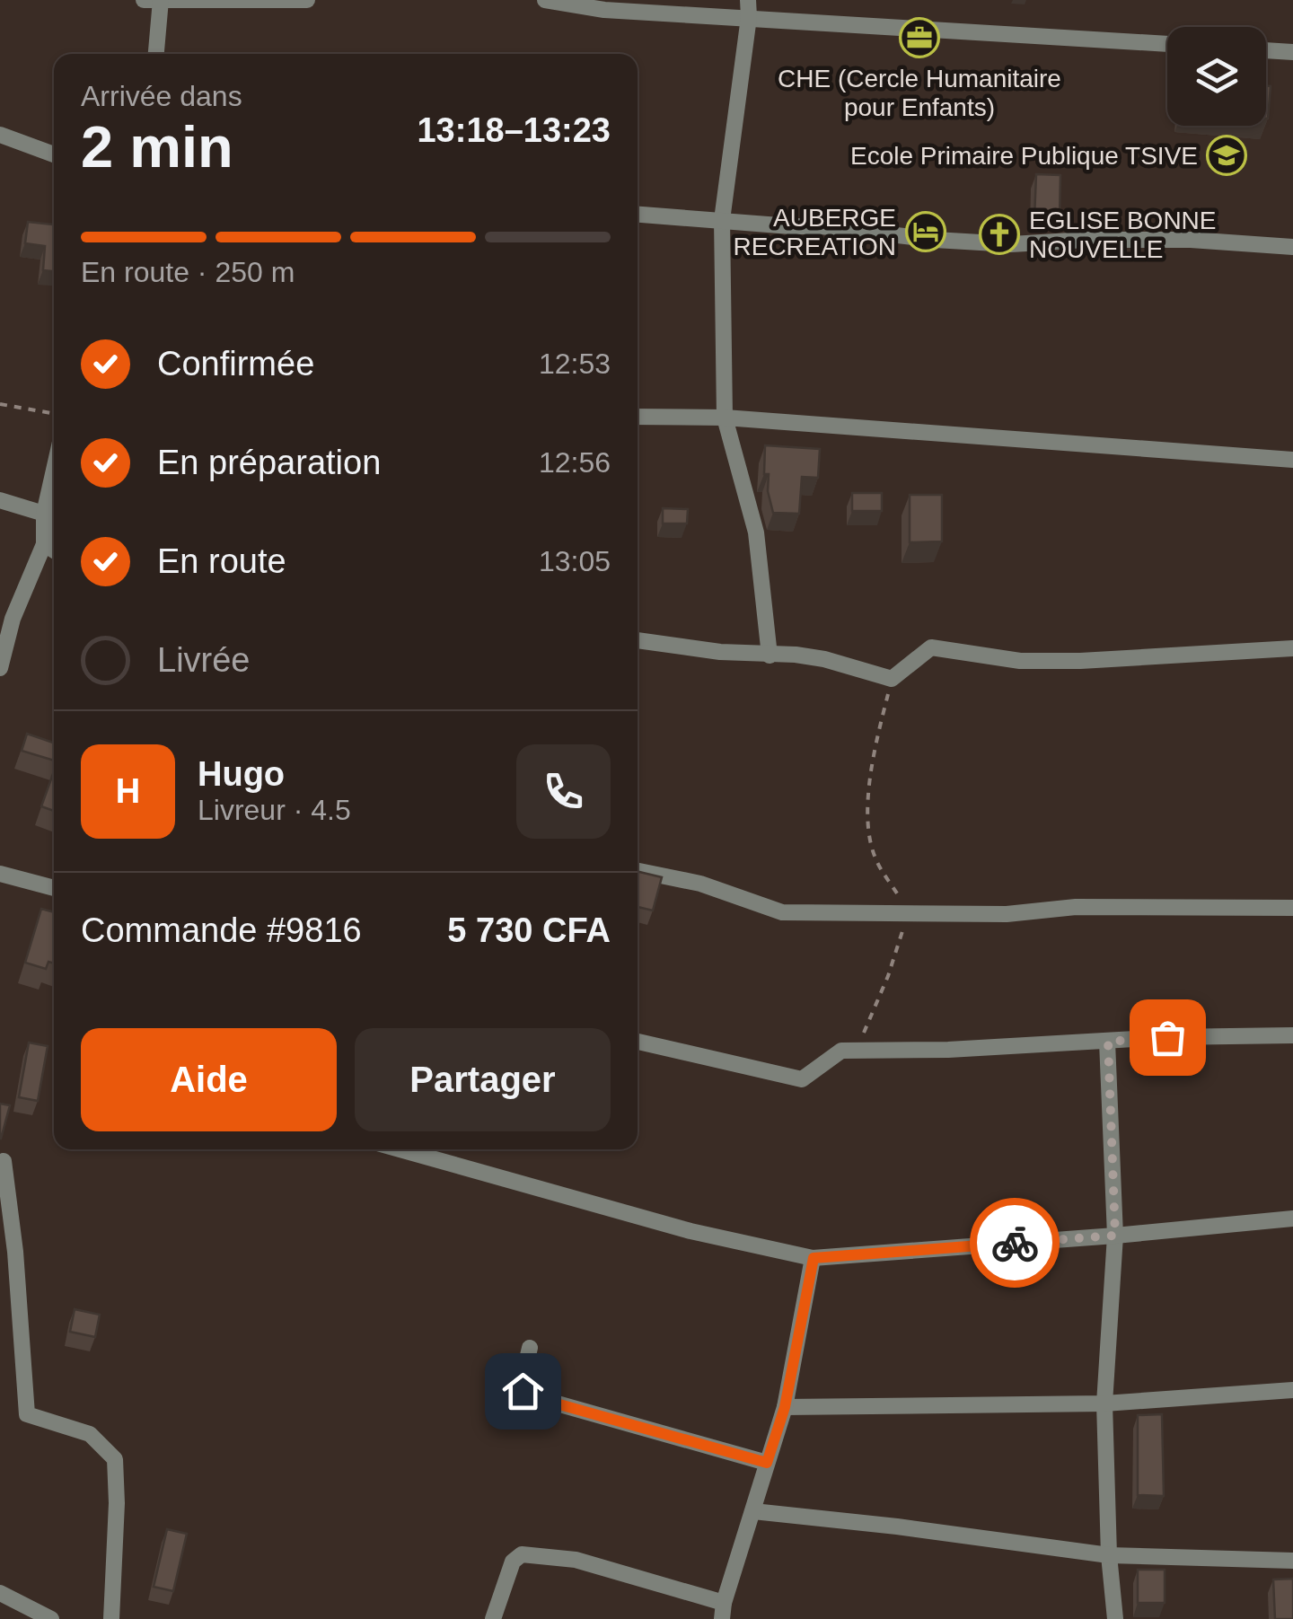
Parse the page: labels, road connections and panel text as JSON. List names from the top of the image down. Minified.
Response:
{"places":{"office":["CHE (Cercle Humanitaire pour Enfants)"],"school or university":["Ecole Primaire Publique TSIVE"],"hotel":["AUBERGE RECREATION"],"church":["EGLISE BONNE NOUVELLE"]},"page":{"heading":["2 min","Arrivée dans","13:18–13:23"],"panel":["Hugo","Livreur · 4.5","Commande #9816","5 730 CFA"],"bar":"En route · 250 m","list":[["Confirmée","12:53"],["En préparation","12:56"],["En route","13:05"],"Livrée"],"round":"H","buttons":["Aide","Partager"]}}
